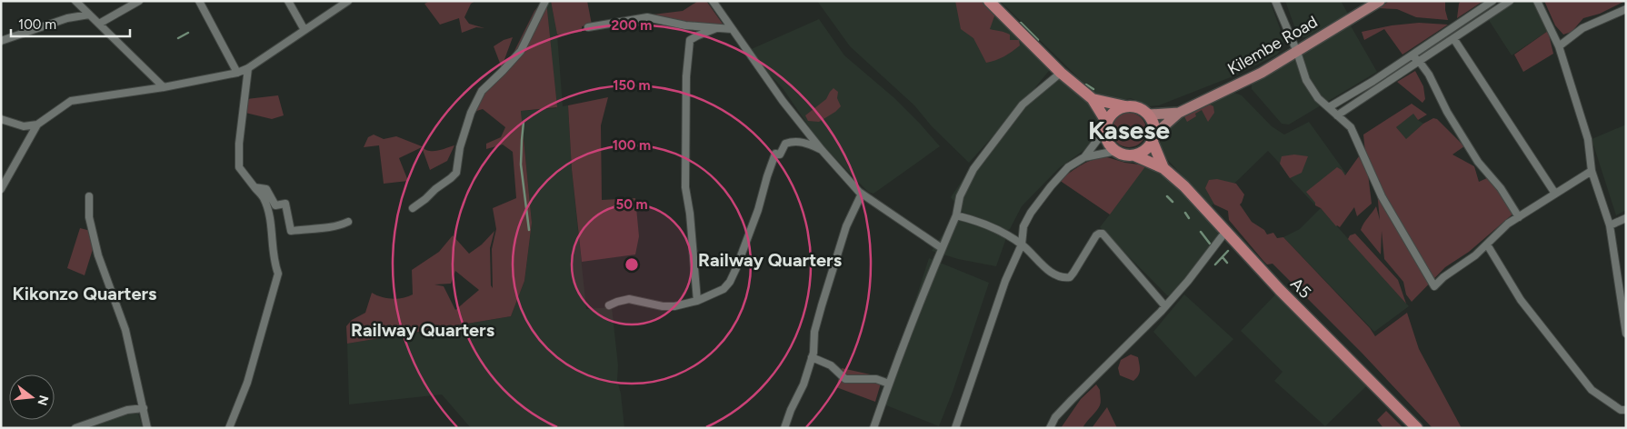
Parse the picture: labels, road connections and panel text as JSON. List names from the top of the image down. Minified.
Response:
{"streets":{"highway":["Kilembe Road","A5"]},"crossings":[["Kilembe Road","A5"]],"districts":["Kasese","Railway Quarters","Kikonzo Quarters","Railway Quarters"],"scale_bar":"100 m","north":"right","rings":["200 m","150 m","100 m","50 m"]}
